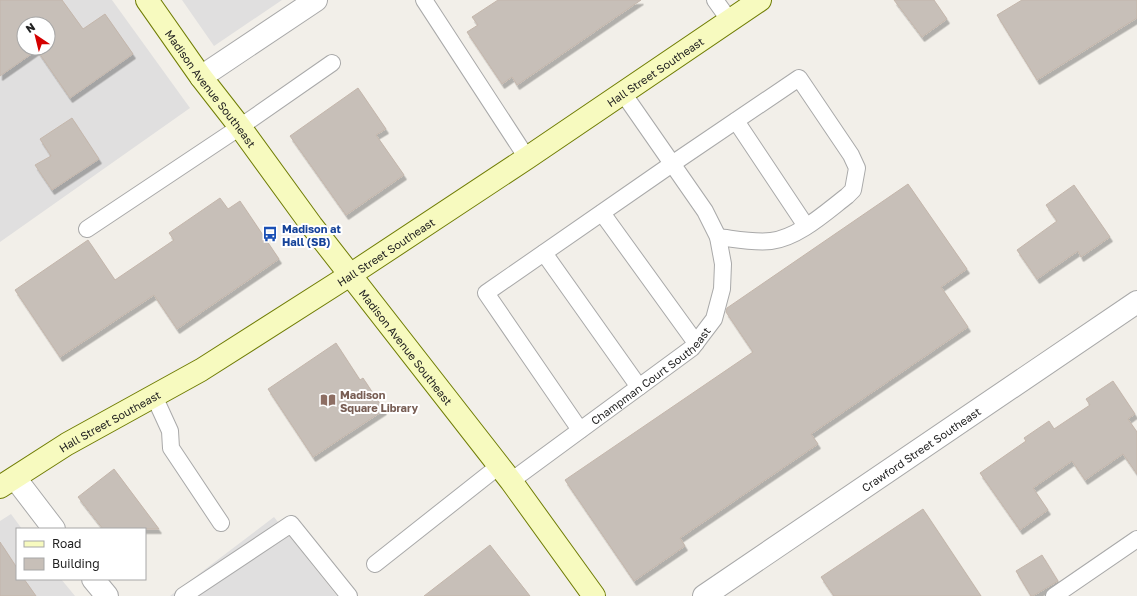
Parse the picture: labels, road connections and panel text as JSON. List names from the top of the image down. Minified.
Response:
{"streets":{"main road":["Hall Street Southeast","Madison Avenue Southeast"],"street":["Crawford Street Southeast"],"lane":["Champman Court Southeast"]},"crossings":[["Hall Street Southeast","Madison Avenue Southeast"],["Hall Street Southeast","Champman Court Southeast"],["Madison Avenue Southeast","Champman Court Southeast"]],"places":{"bus stop":["Madison at Hall (SB)"],"library":["Madison Square Library"]},"legend":["Road","Building"],"north":"top left"}
